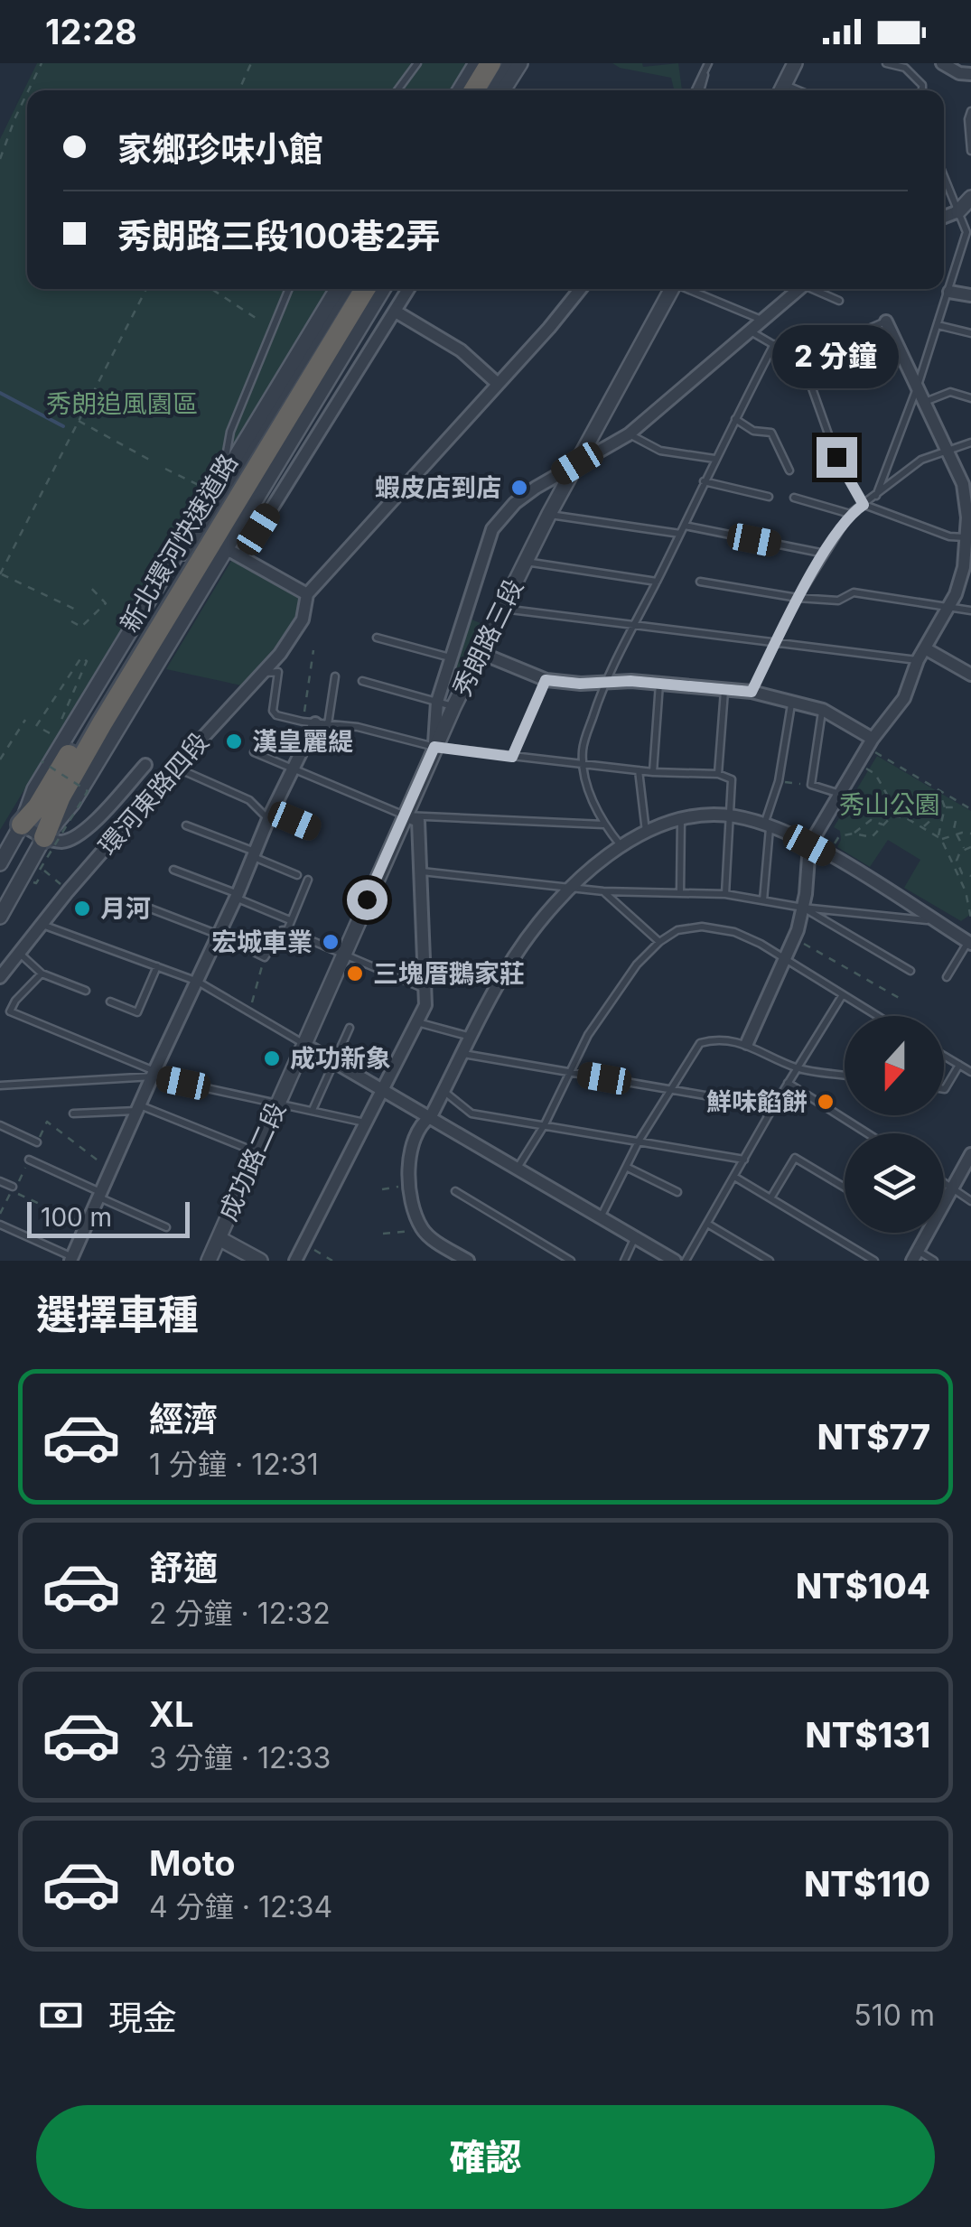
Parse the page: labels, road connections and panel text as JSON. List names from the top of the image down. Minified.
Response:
{"streets":{"highway":["新北環河快速道路"],"street":["秀朗路三段","環河東路四段","成功路二段"]},"crossings":[["新北環河快速道路","環河東路四段"],["秀朗路三段","成功路二段"]],"parks":["秀朗追風園區","秀山公園"],"places":["蝦皮店到店","漢皇麗緹","月河","宏城車業","三塊厝鵝家莊","成功新象","鮮味餡餅"],"scale_bar":"100 m","north":"bottom","page":{"status":"12:28","banner":["家鄉珍味小館","秀朗路三段100巷2弄"],"bubble":"2 分鐘","scale":"100 m","heading":"選擇車種","list":[{"name":"經濟","note":"1 分鐘 · 12:31","value":"NT$77"},{"name":"舒適","note":"2 分鐘 · 12:32","value":"NT$104"},{"name":"XL","note":"3 分鐘 · 12:33","value":"NT$131"},{"name":"Moto","note":"4 分鐘 · 12:34","value":"NT$110"}],"pay":["現金","510 m"],"buttons":"確認"}}
